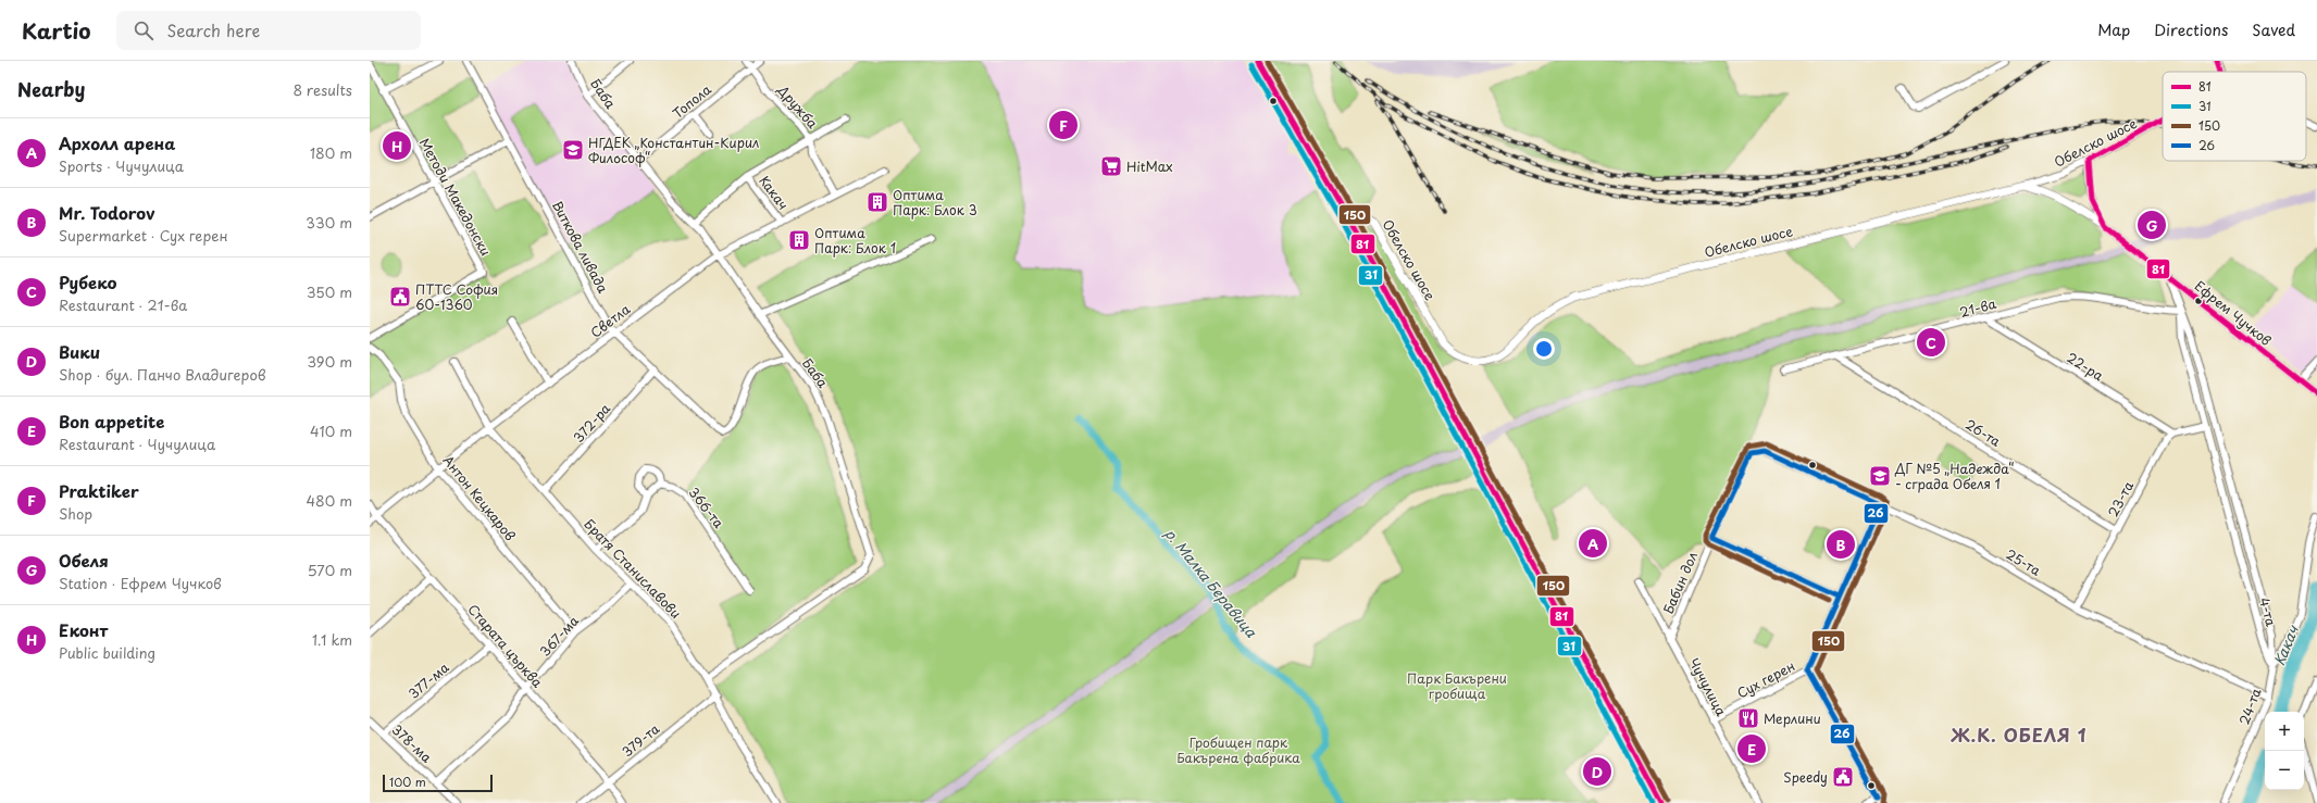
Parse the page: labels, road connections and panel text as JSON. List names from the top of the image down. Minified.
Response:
{"streets":{"street":["Баба","Топола","Дружба","Обелско шосе","Какач","Методи Македонски","Виткова ливада","21-ва","Ефрем Чучков","Светла","22-ра","372-ра","26-та","Антон Кецкаров","23-та","366-та","25-та","Братя Станиславови","Бабин дол","4-та","367-ма","Старата църква","Сух герен","377-ма","Чучулица","24-та","379-та","378-ма"]},"crossings":[["Баба","Топола"],["Баба","Виткова ливада"],["Баба","Светла"],["Баба","Братя Станиславови"],["Топола","Дружба"],["Дружба","Светла"],["Обелско шосе","Ефрем Чучков"],["Какач","Светла"],["Виткова ливада","Светла"],["Виткова ливада","372-ра"],["21-ва","22-ра"],["21-ва","26-та"],["21-ва","4-та"],["Ефрем Чучков","4-та"],["Светла","Антон Кецкаров"],["Светла","Братя Станиславови"],["Светла","Старата църква"],["22-ра","23-та"],["372-ра","Братя Станиславови"],["26-та","23-та"],["Антон Кецкаров","367-ма"],["23-та","25-та"],["25-та","Бабин дол"],["25-та","Сух герен"],["25-та","24-та"],["Братя Станиславови","367-ма"],["Братя Станиславови","379-та"],["Бабин дол","Чучулица"],["4-та","24-та"],["367-ма","Старата църква"],["367-ма","378-ма"],["Старата църква","377-ма"],["Старата църква","379-та"],["Сух герен","Чучулица"],["377-ма","378-ма"]],"districts":["Ж.К. ОБЕЛЯ 1"],"water":["р. Малка Беравица","Какач"],"parks":["Парк Бакърени гробища","Гробищен парк Бакърена фабрика"],"places":{"school or university":["НГДЕК „Константин-Кирил Философ“","ДГ №5 „Надежда“ - сграда Обеля 1"],"supermarket":["HitMax"],"building":["Оптима Парк: Блок 3","Оптима Парк: Блок 1"],"public building":["ПТТС София 60-1360","Speedy"],"restaurant":["Мерлини"]},"lines":["transit line 81","transit line 150","transit line 31","transit line 26"],"legend":["81","31","150","26"],"scale_bar":"100 m","page":{"header":"Kartio","search":"Search here","nav":["Map","Directions","Saved"],"heading":["Nearby","8 results"],"pins":["F","H","G","C","A","B","E","D"],"list":[{"mark":"A","name":"Архолл арена","note":"Sports · Чучулица","value":"180 m"},{"mark":"B","name":"Mr. Todorov","note":"Supermarket · Сух герен","value":"330 m"},{"mark":"C","name":"Рубеко","note":"Restaurant · 21-ва","value":"350 m"},{"mark":"D","name":"Вики","note":"Shop · бул. Панчо Владигеров","value":"390 m"},{"mark":"E","name":"Bon appetite","note":"Restaurant · Чучулица","value":"410 m"},{"mark":"F","name":"Praktiker","note":"Shop","value":"480 m"},{"mark":"G","name":"Обеля","note":"Station · Ефрем Чучков","value":"570 m"},{"mark":"H","name":"Еконт","note":"Public building","value":"1.1 km"}],"map_buttons":["+","−"],"scale":"100 m"}}
